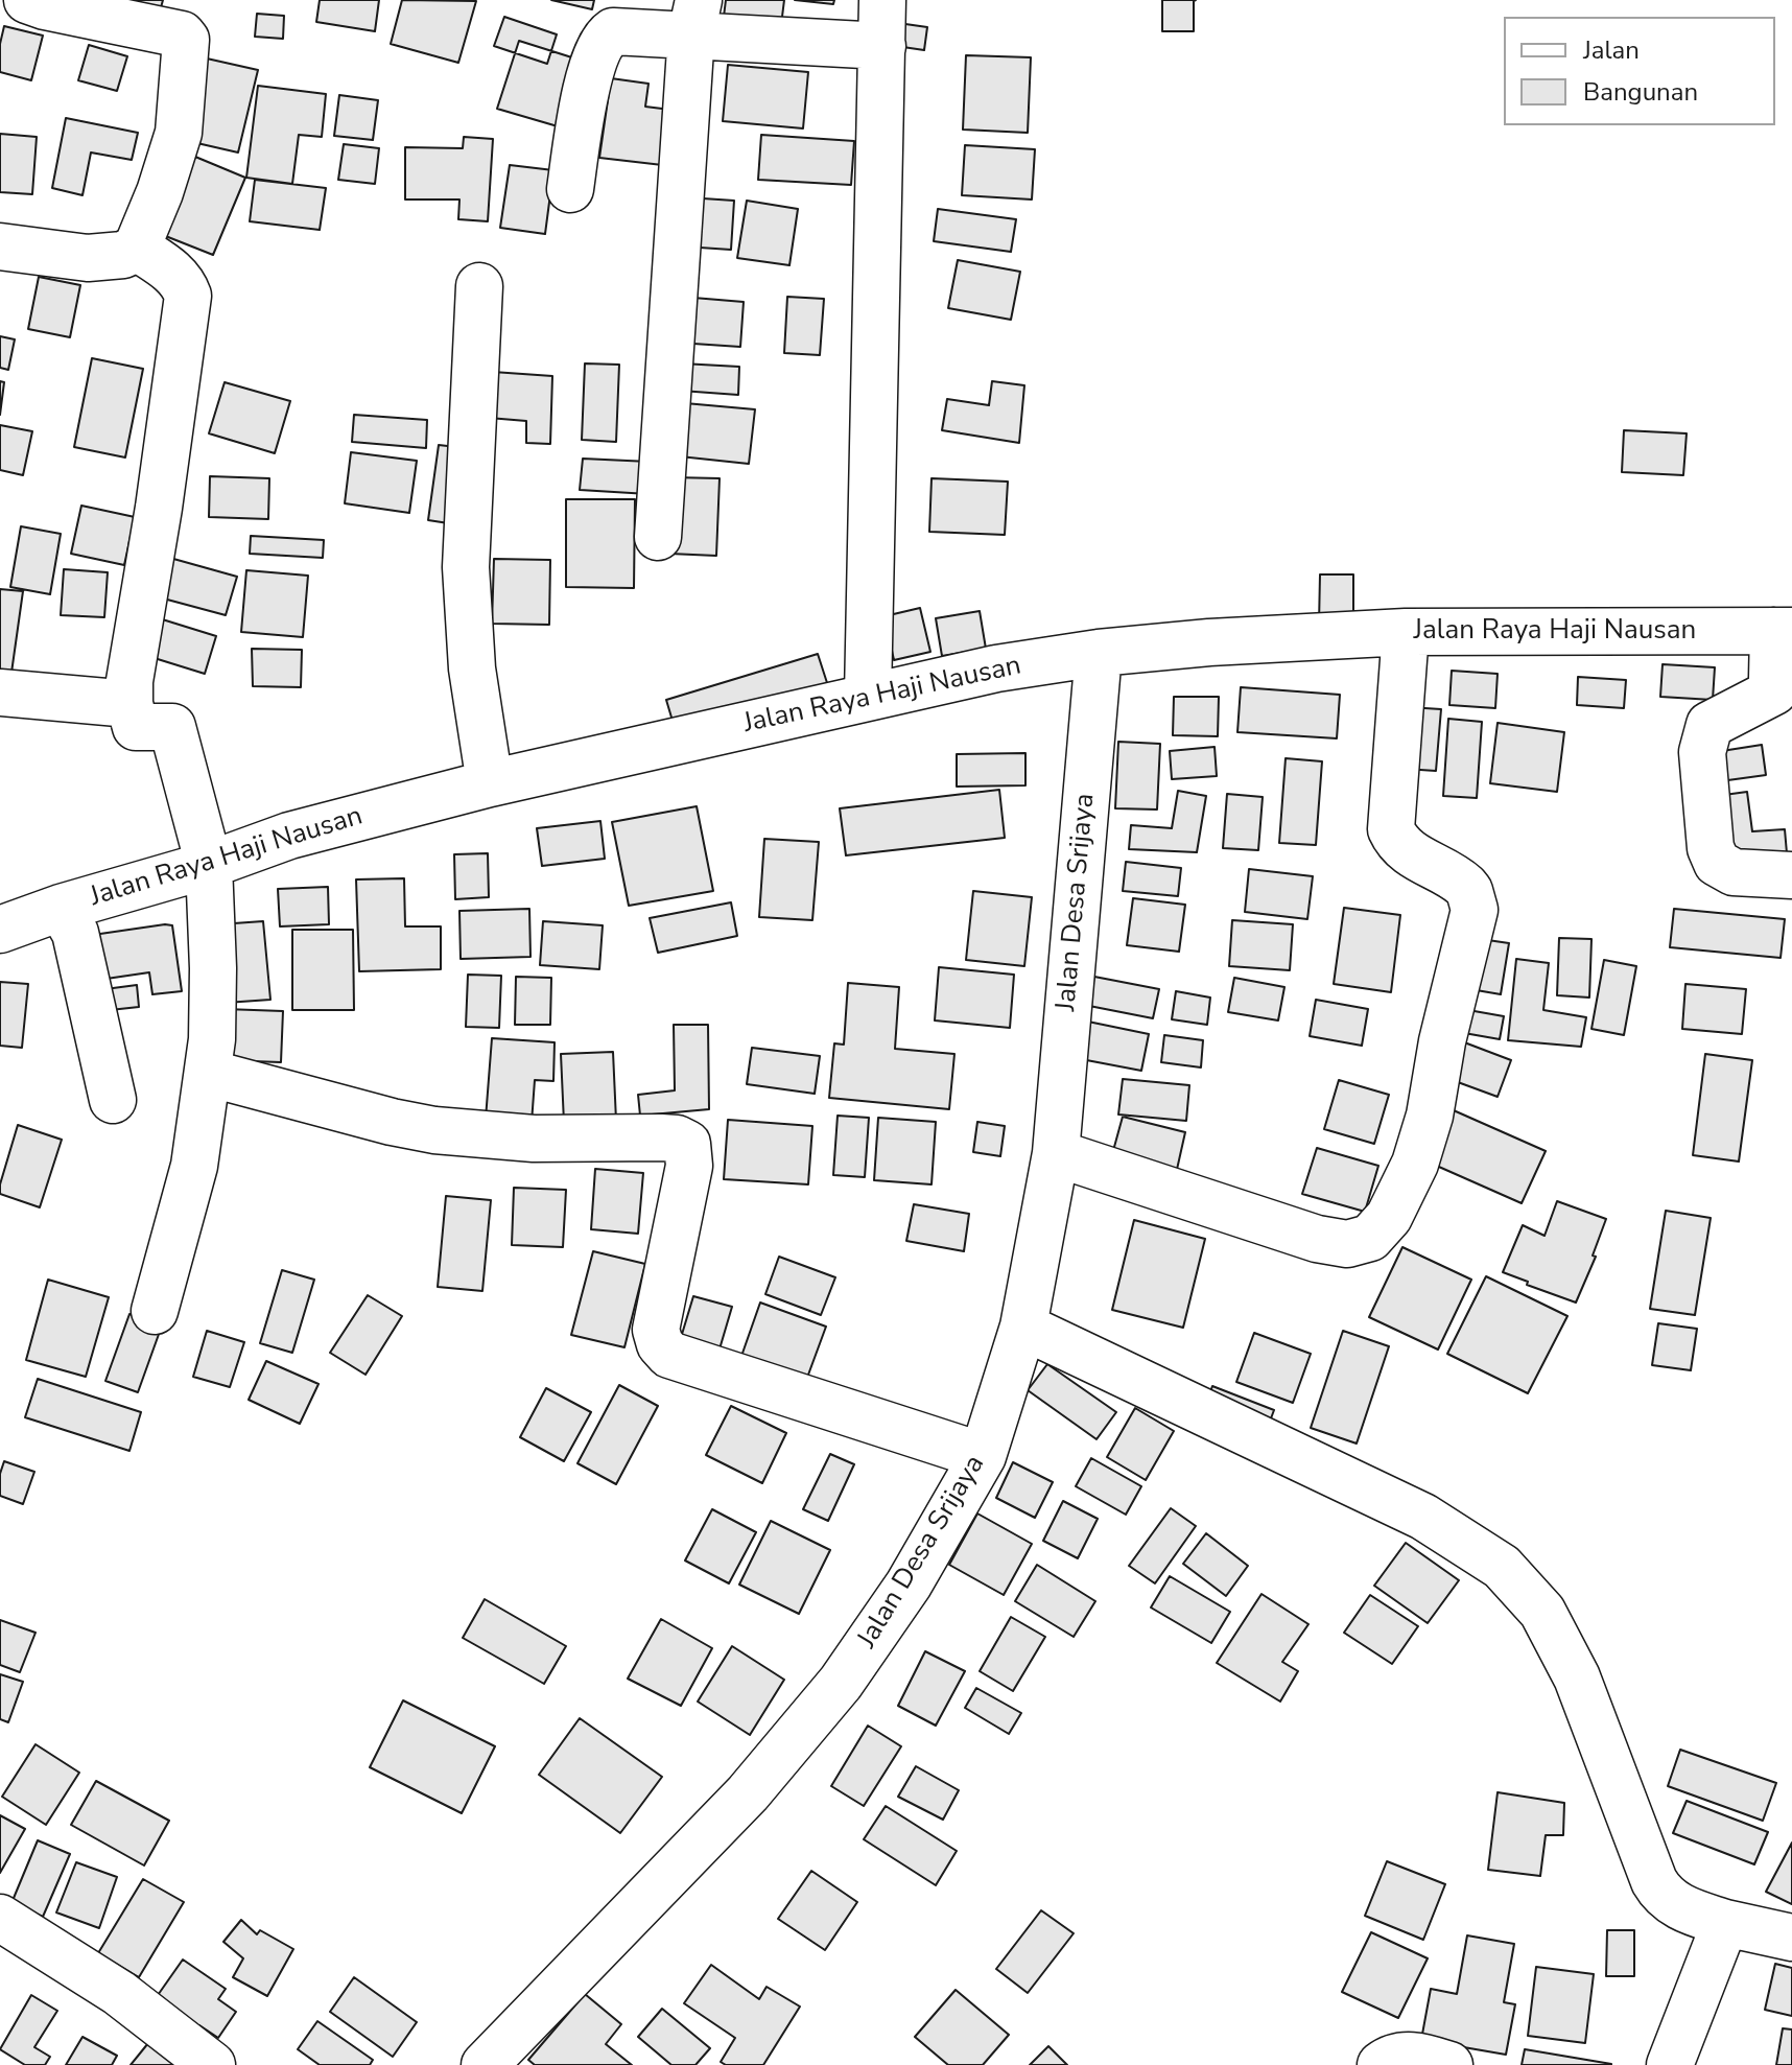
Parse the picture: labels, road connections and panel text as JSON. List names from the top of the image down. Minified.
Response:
{"streets":{"street":["Jalan Raya Haji Nausan","Jalan Desa Srijaya"]},"crossings":[["Jalan Raya Haji Nausan","Jalan Desa Srijaya"]],"legend":["Jalan","Bangunan"]}
